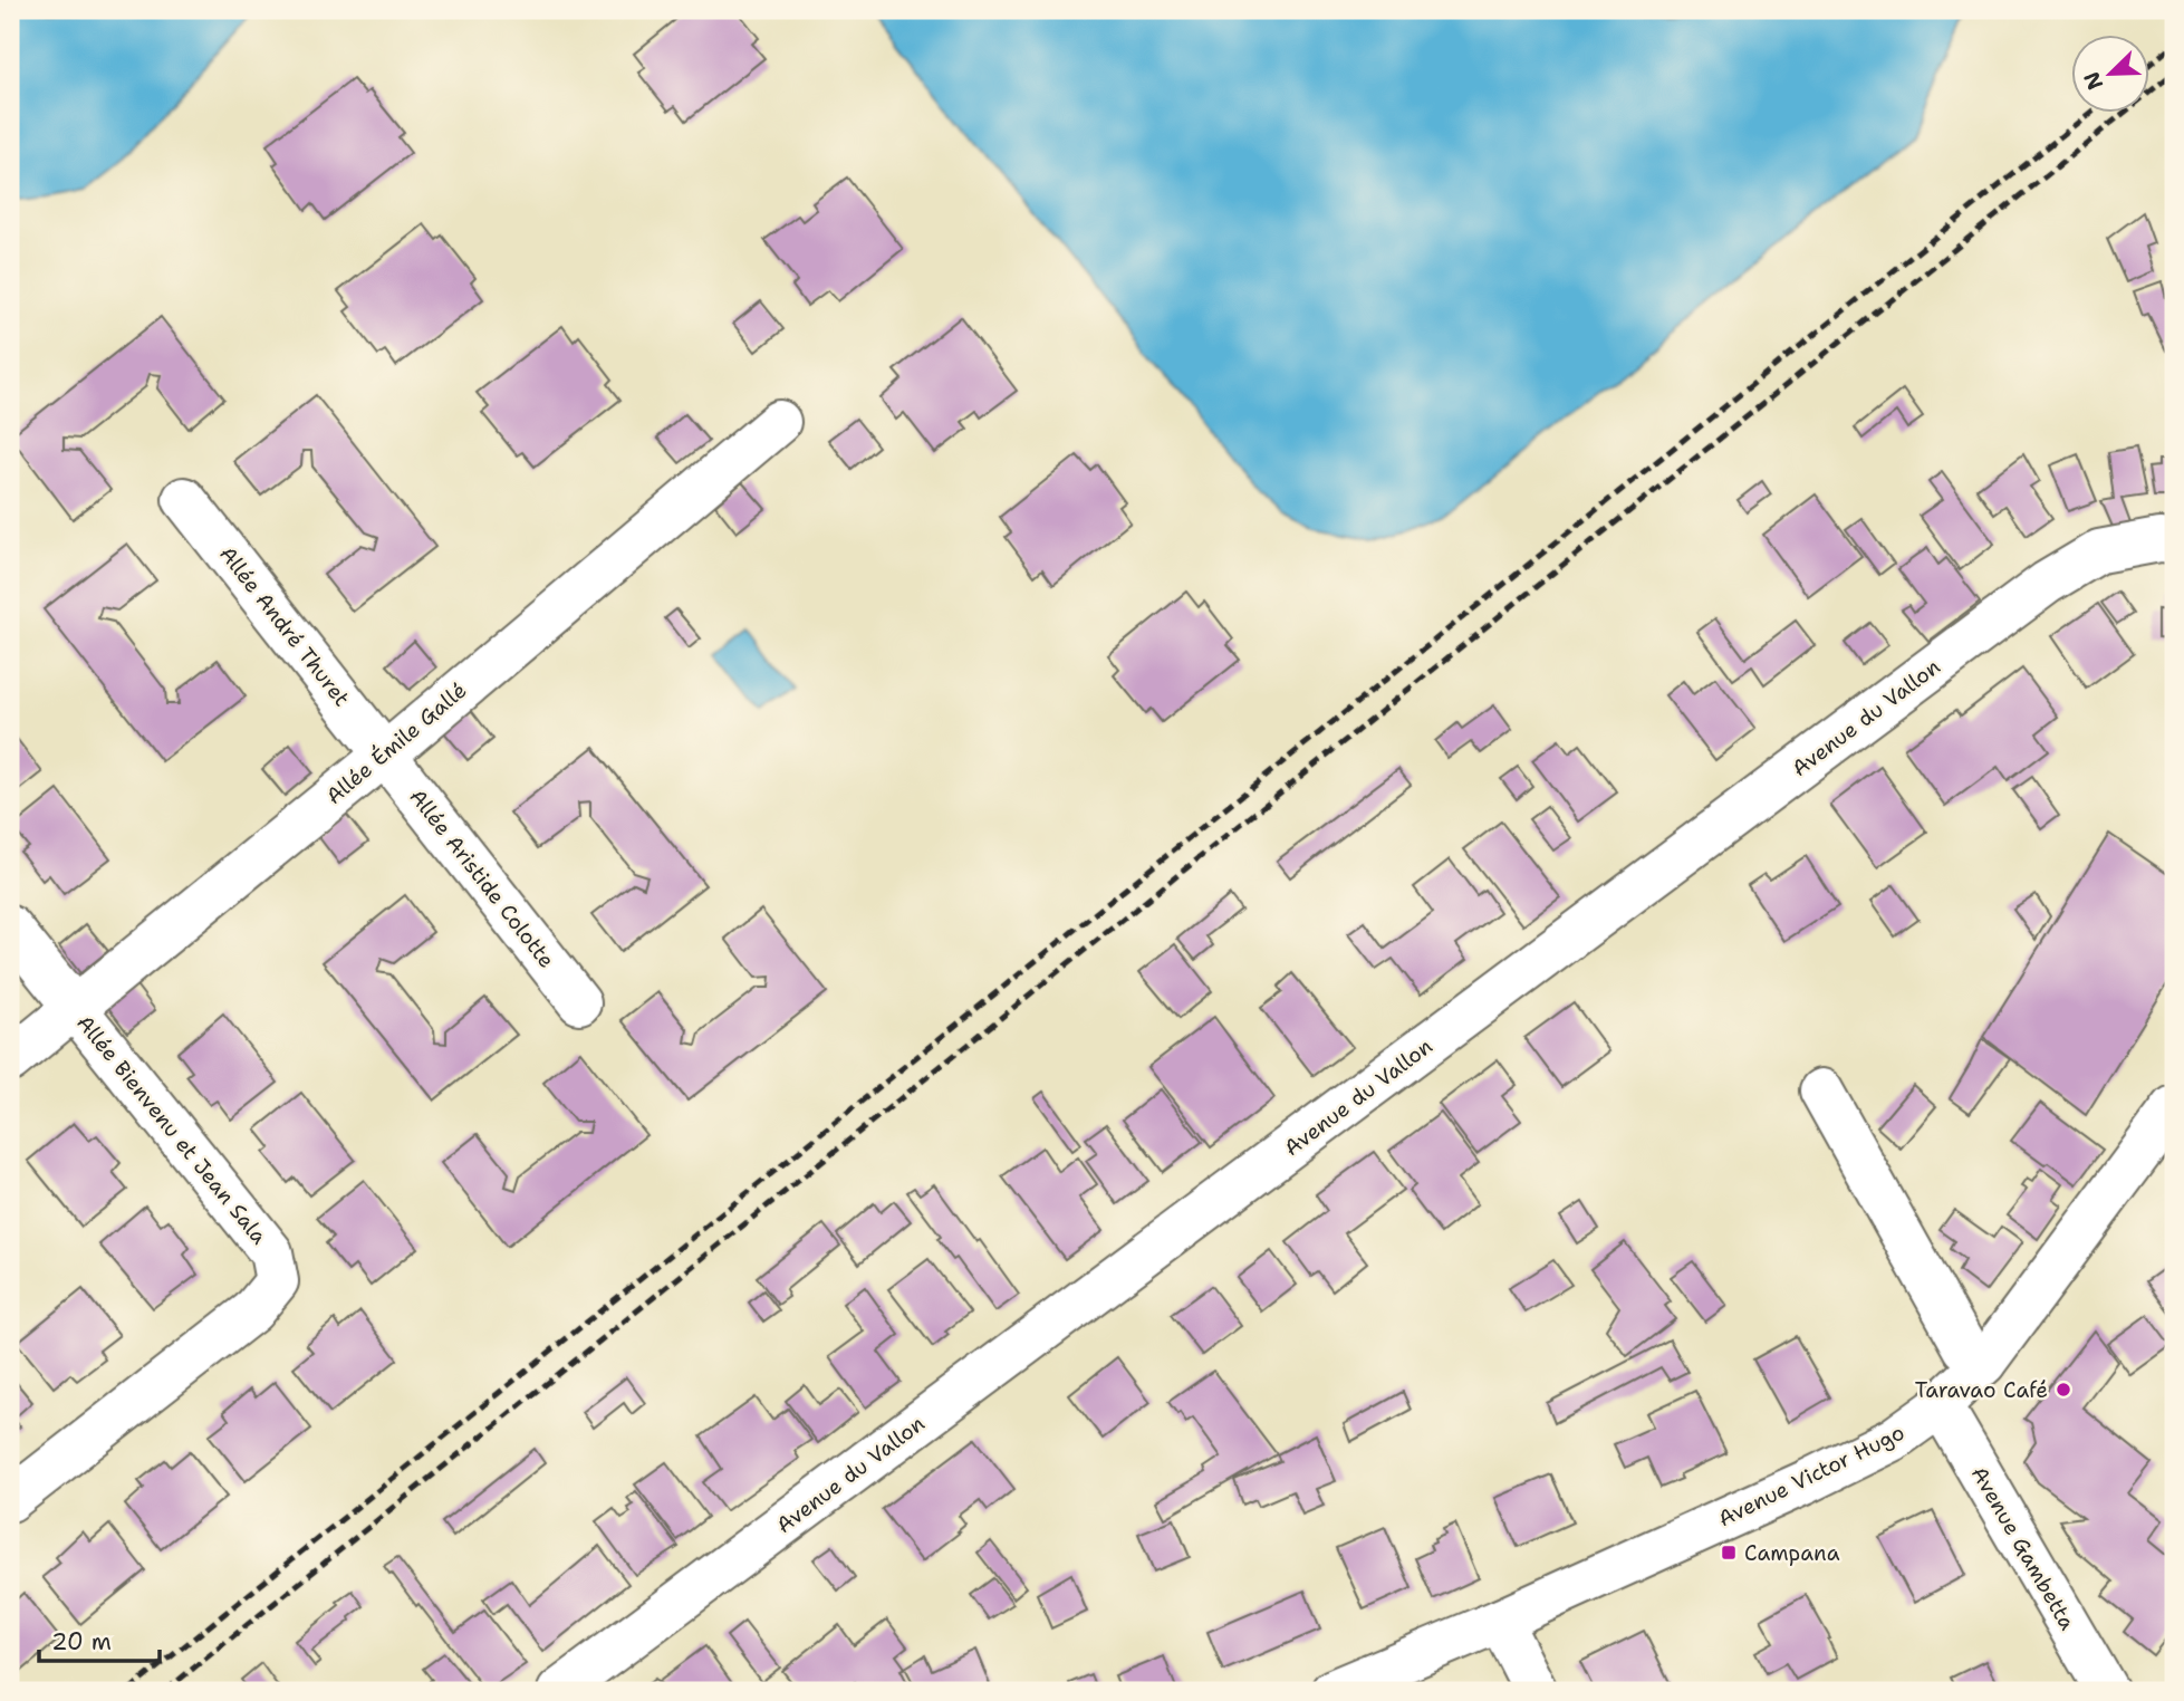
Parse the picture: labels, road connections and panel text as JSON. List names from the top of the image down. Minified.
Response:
{"streets":{"street":["Allée André Thuret","Avenue du Vallon","Allée Émile Gallé","Allée Aristide Colotte","Allée Bienvenu et Jean Sala","Avenue Victor Hugo","Avenue Gambetta"]},"crossings":[["Allée André Thuret","Allée Émile Gallé"],["Allée André Thuret","Allée Aristide Colotte"],["Allée Émile Gallé","Allée Aristide Colotte"],["Allée Émile Gallé","Allée Bienvenu et Jean Sala"],["Avenue Victor Hugo","Avenue Gambetta"]],"places":{"other":["Taravao Café"],"transit":["Campana"]},"scale_bar":"20 m","north":"bottom left"}
